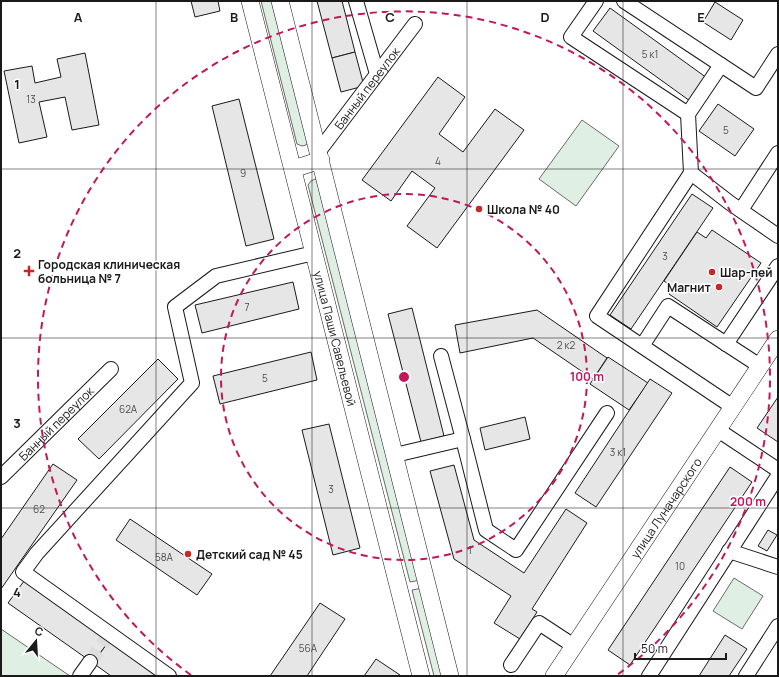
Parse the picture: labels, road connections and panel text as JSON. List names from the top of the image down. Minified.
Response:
{"streets":{"main road":["улица Паши Савельевой","улица Луначарского"],"street":["Банный переулок"]},"places":{"other":["Школа № 40","Шар-пей","Магнит","Детский сад № 45"],"health":["Городская клиническая больница № 7"]},"house_numbers":["5 к1","13","5","4","9","3","7","2 к2","5","62А","3 к1","3","62","1","58А","10","56А"],"scale_bar":"50 m","north":"top","grid":{"columns":["A","B","C","D","E"],"rows":["1","2","3","4"]},"rings":["100 m","200 m"]}
